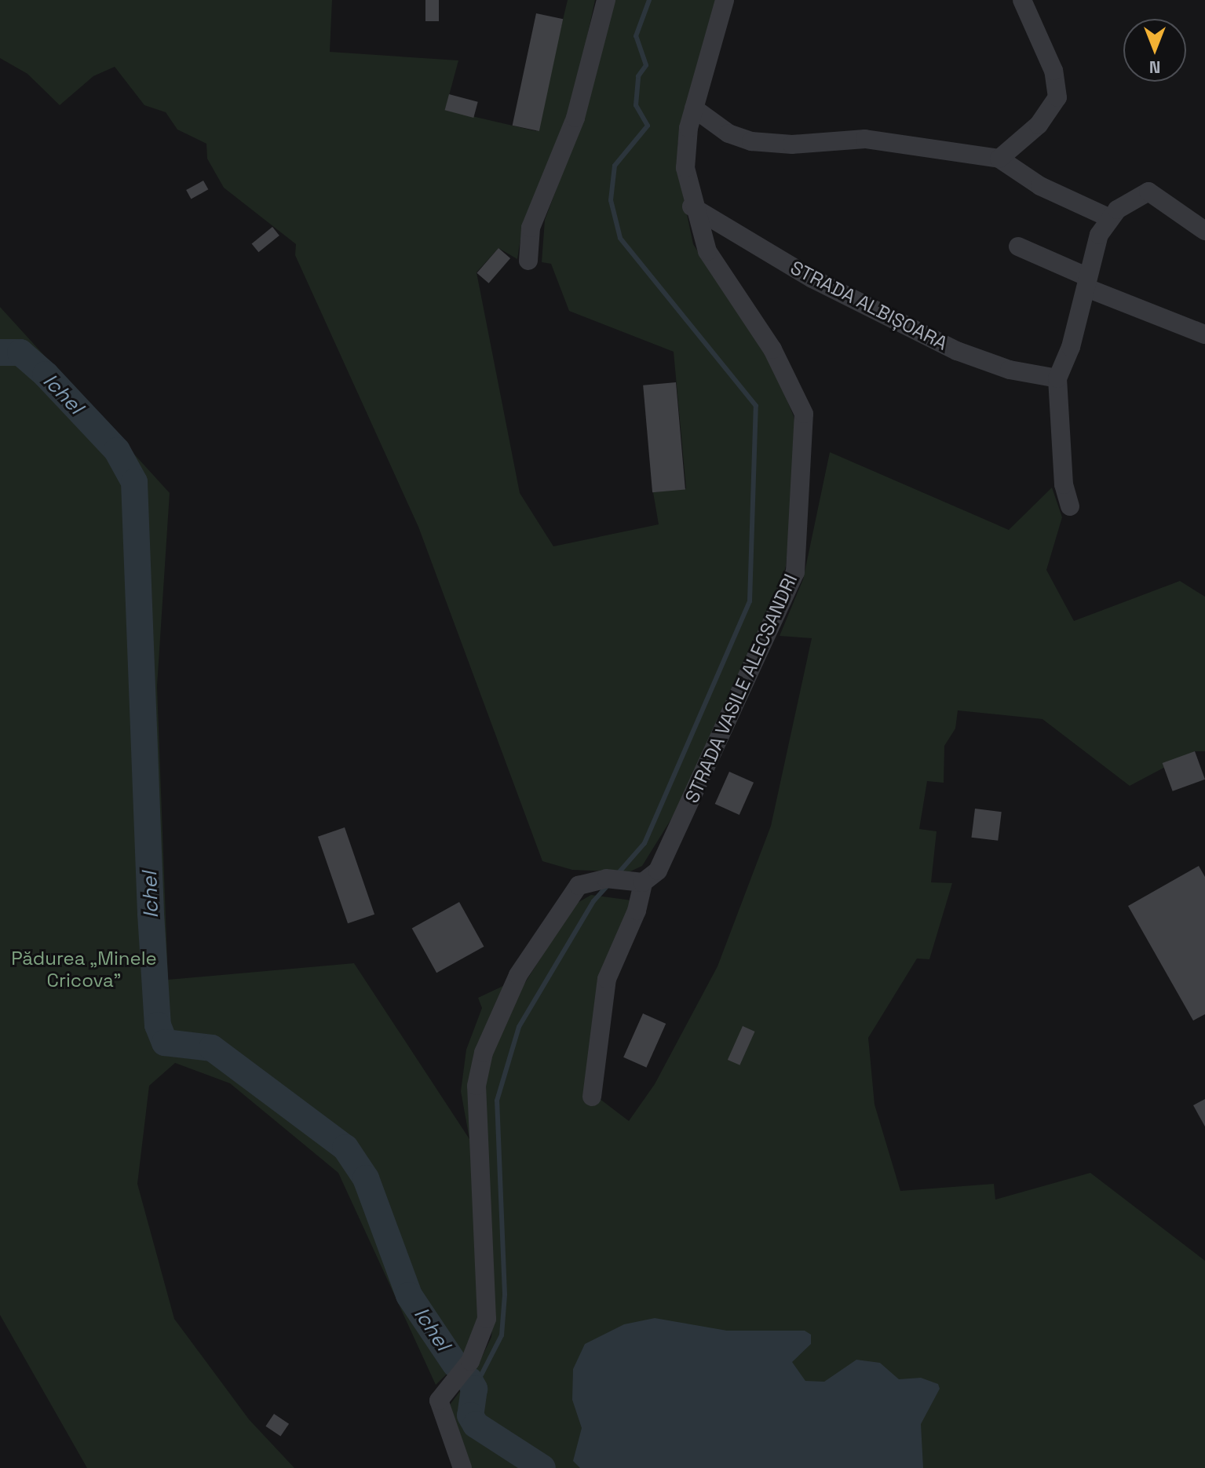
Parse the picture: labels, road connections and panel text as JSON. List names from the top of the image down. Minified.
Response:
{"streets":{"street":["STRADA ALBIȘOARA","STRADA VASILE ALECSANDRI"]},"crossings":[["STRADA ALBIȘOARA","STRADA VASILE ALECSANDRI"]],"water":["Ichel"],"parks":["Pădurea „Minele Cricova”"],"north":"bottom"}
